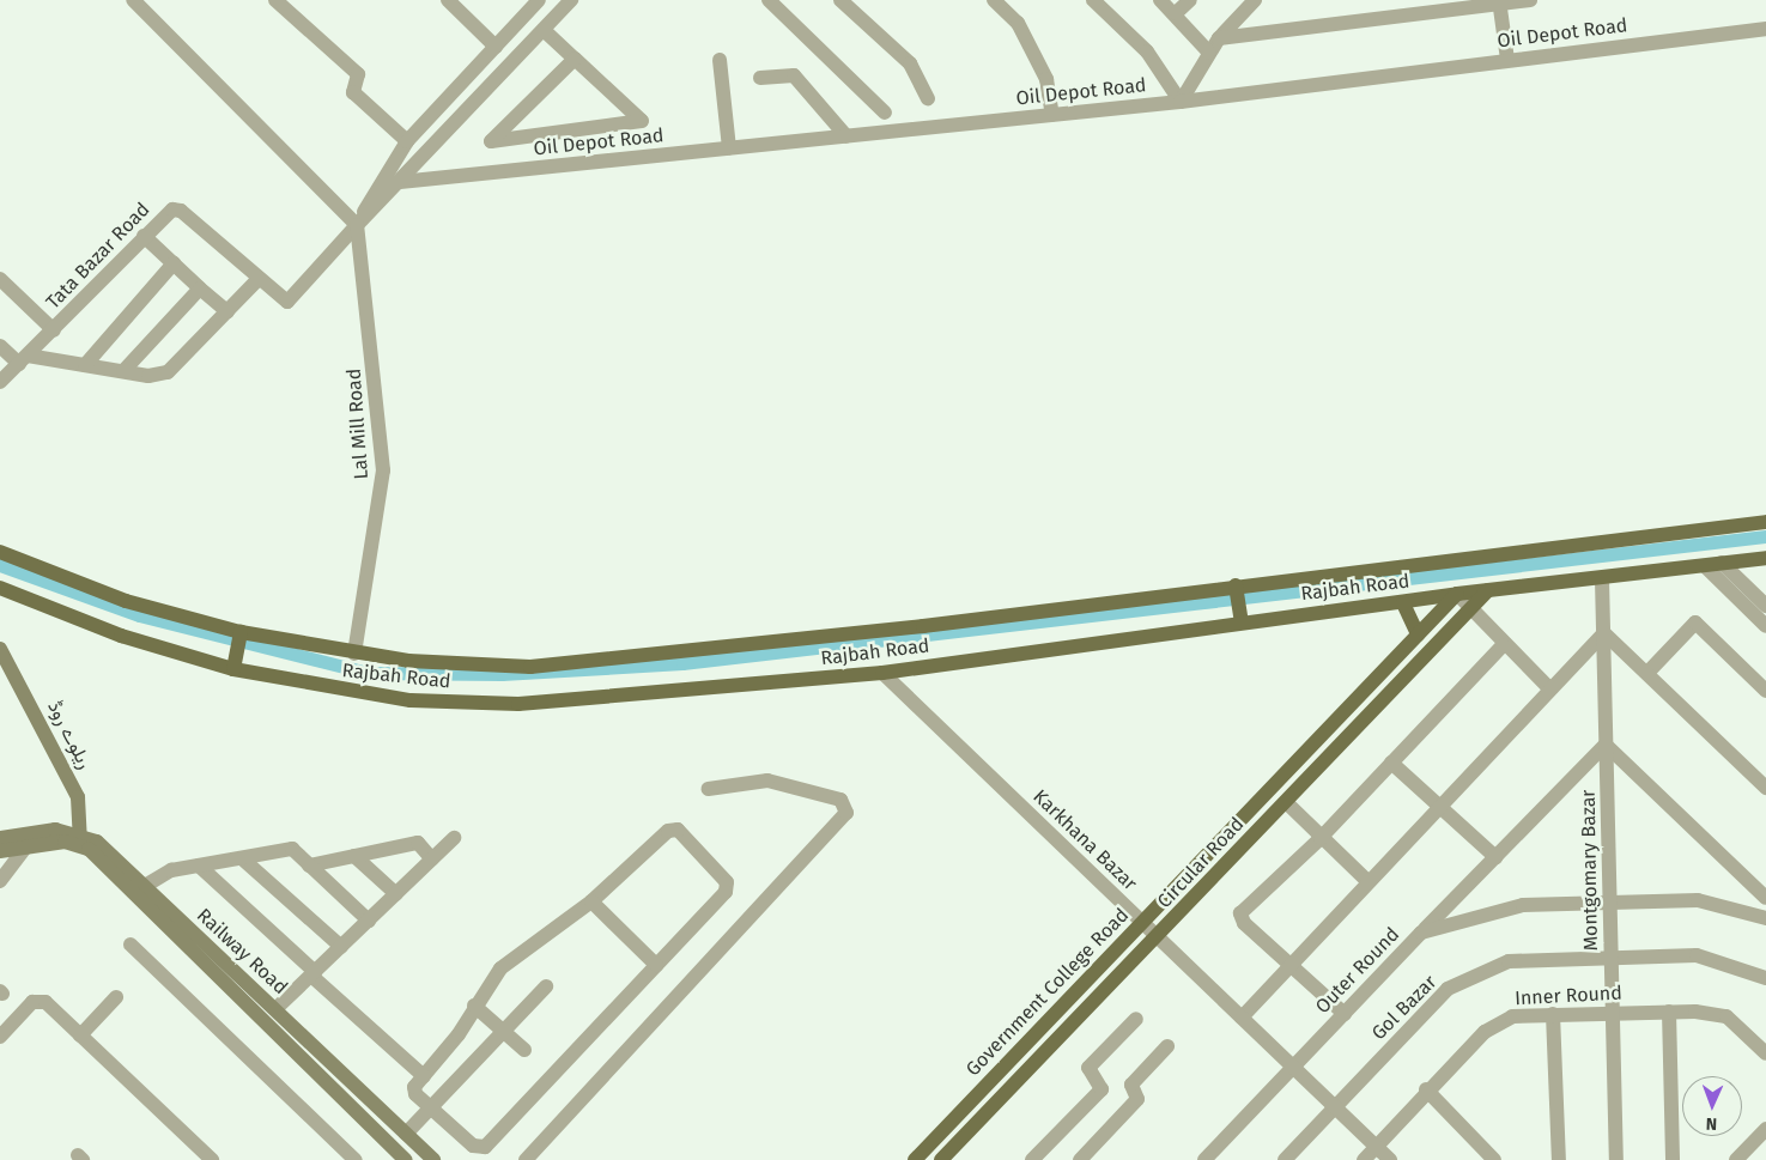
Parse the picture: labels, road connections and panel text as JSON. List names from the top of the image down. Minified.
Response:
{"streets":{"main road":["Rajbah Road","ریلوے روڈ","Circular Road","Railway Road","Government College Road"],"street":["Oil Depot Road","Tata Bazar Road","Lal Mill Road","Karkhana Bazar","Montgomary Bazar","Outer Round","Inner Round","Gol Bazar"]},"crossings":[["Oil Depot Road","Tata Bazar Road"],["Tata Bazar Road","Lal Mill Road"],["Lal Mill Road","Rajbah Road"],["Rajbah Road","Karkhana Bazar"],["Rajbah Road","Circular Road"],["Rajbah Road","Montgomary Bazar"],["Rajbah Road","Government College Road"],["ریلوے روڈ","Railway Road"],["Karkhana Bazar","Circular Road"],["Karkhana Bazar","Outer Round"],["Karkhana Bazar","Government College Road"],["Karkhana Bazar","Inner Round"],["Karkhana Bazar","Gol Bazar"],["Montgomary Bazar","Outer Round"],["Montgomary Bazar","Inner Round"],["Montgomary Bazar","Gol Bazar"]],"north":"bottom"}
